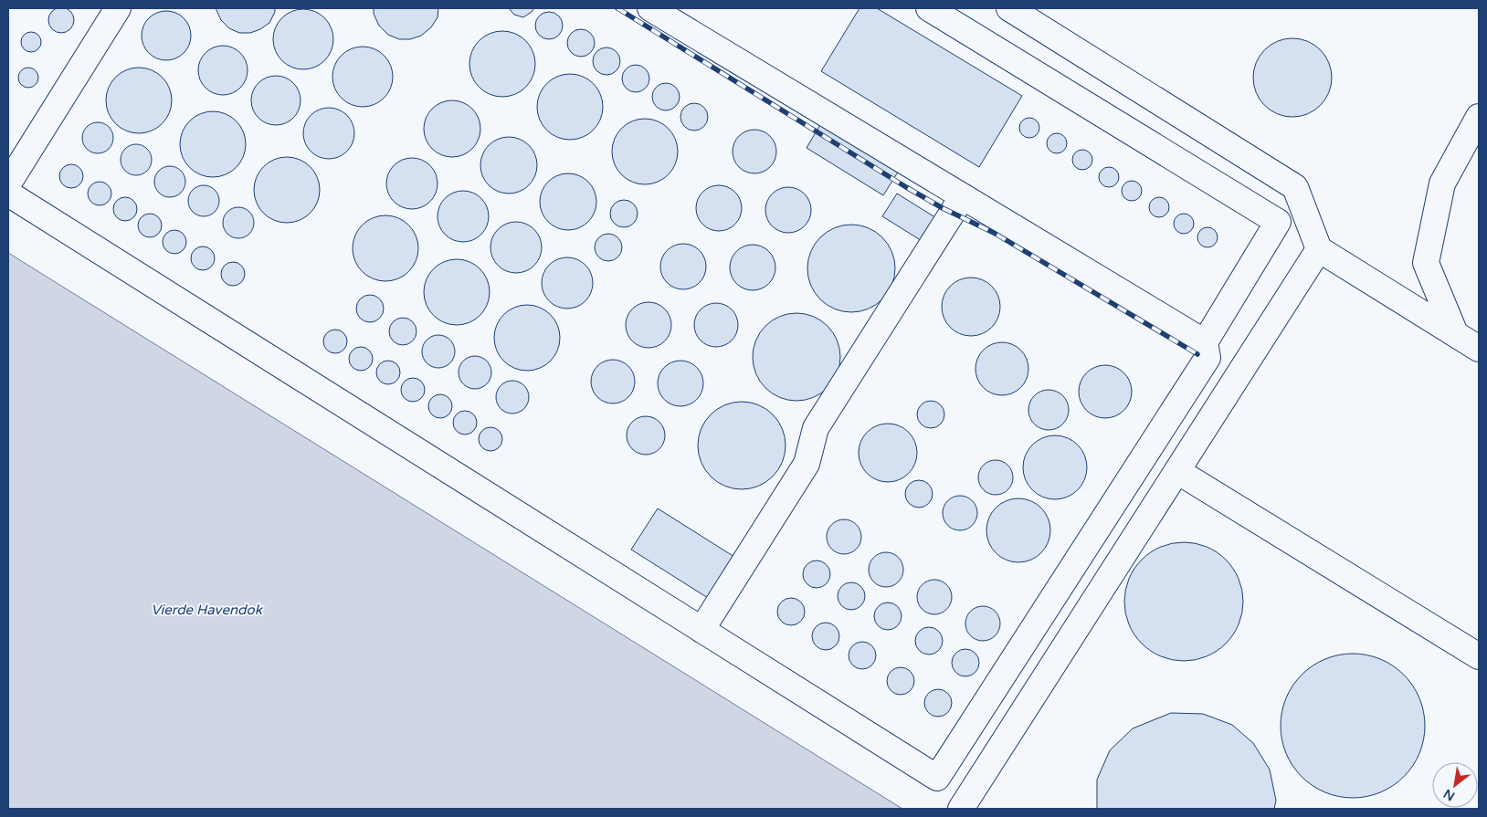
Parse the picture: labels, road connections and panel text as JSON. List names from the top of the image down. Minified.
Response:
{"water":["Vierde Havendok"],"north":"bottom left"}
